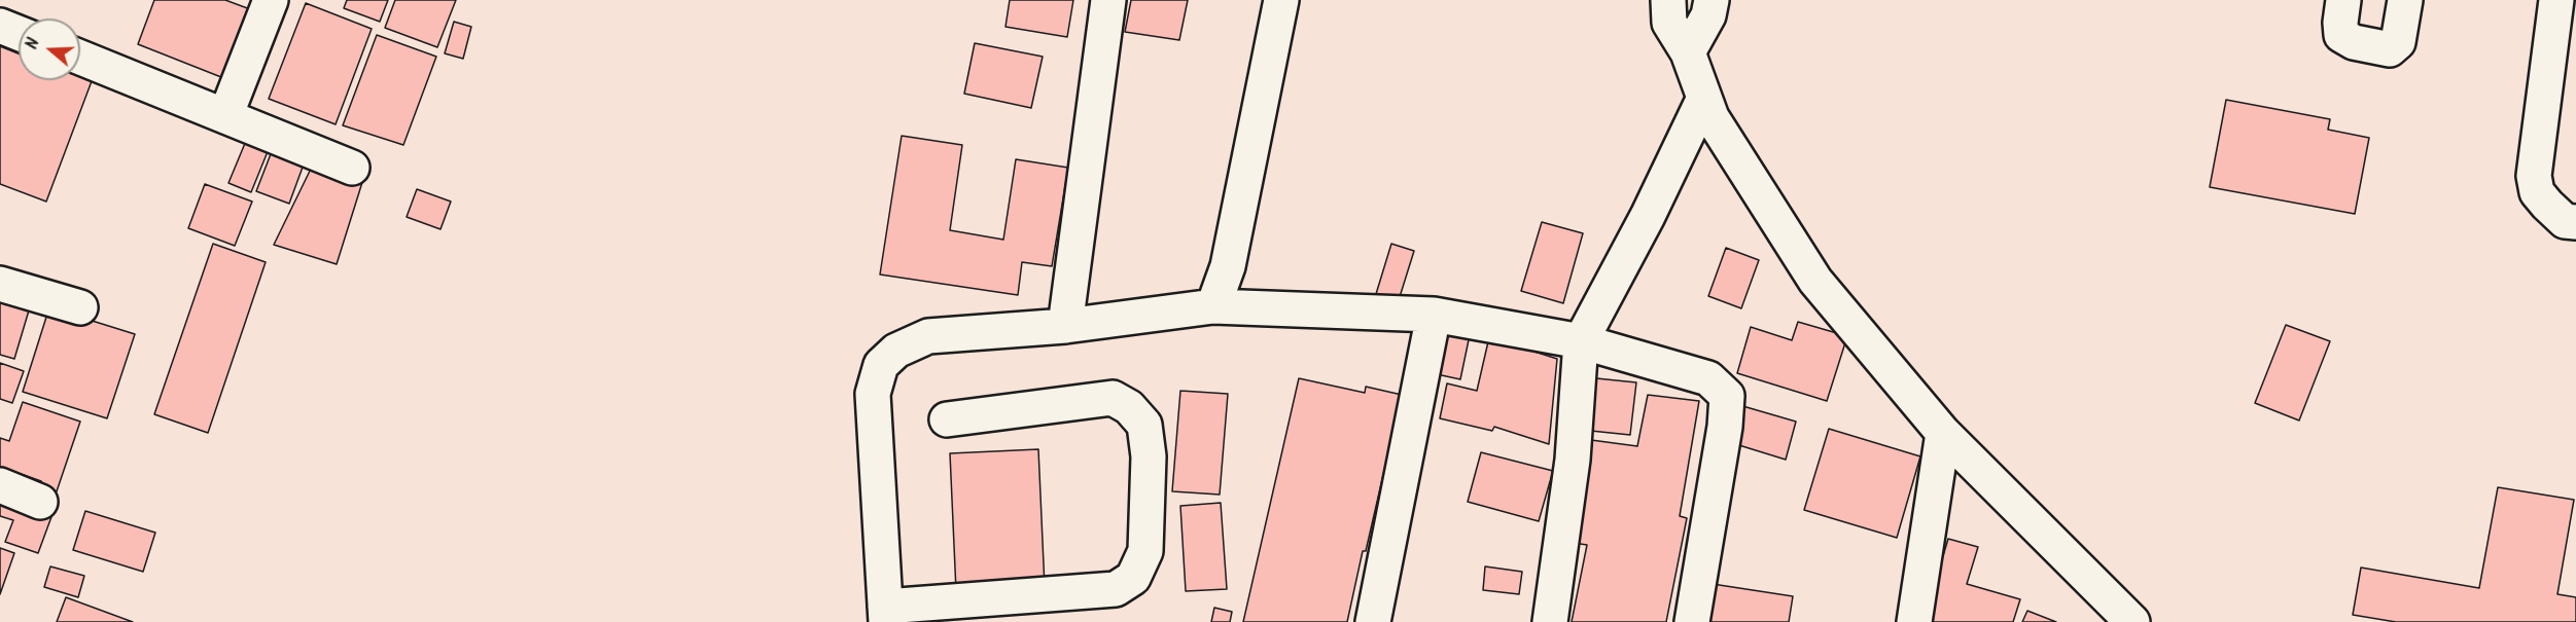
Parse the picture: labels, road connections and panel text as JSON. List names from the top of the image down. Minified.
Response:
{"north":"left"}
